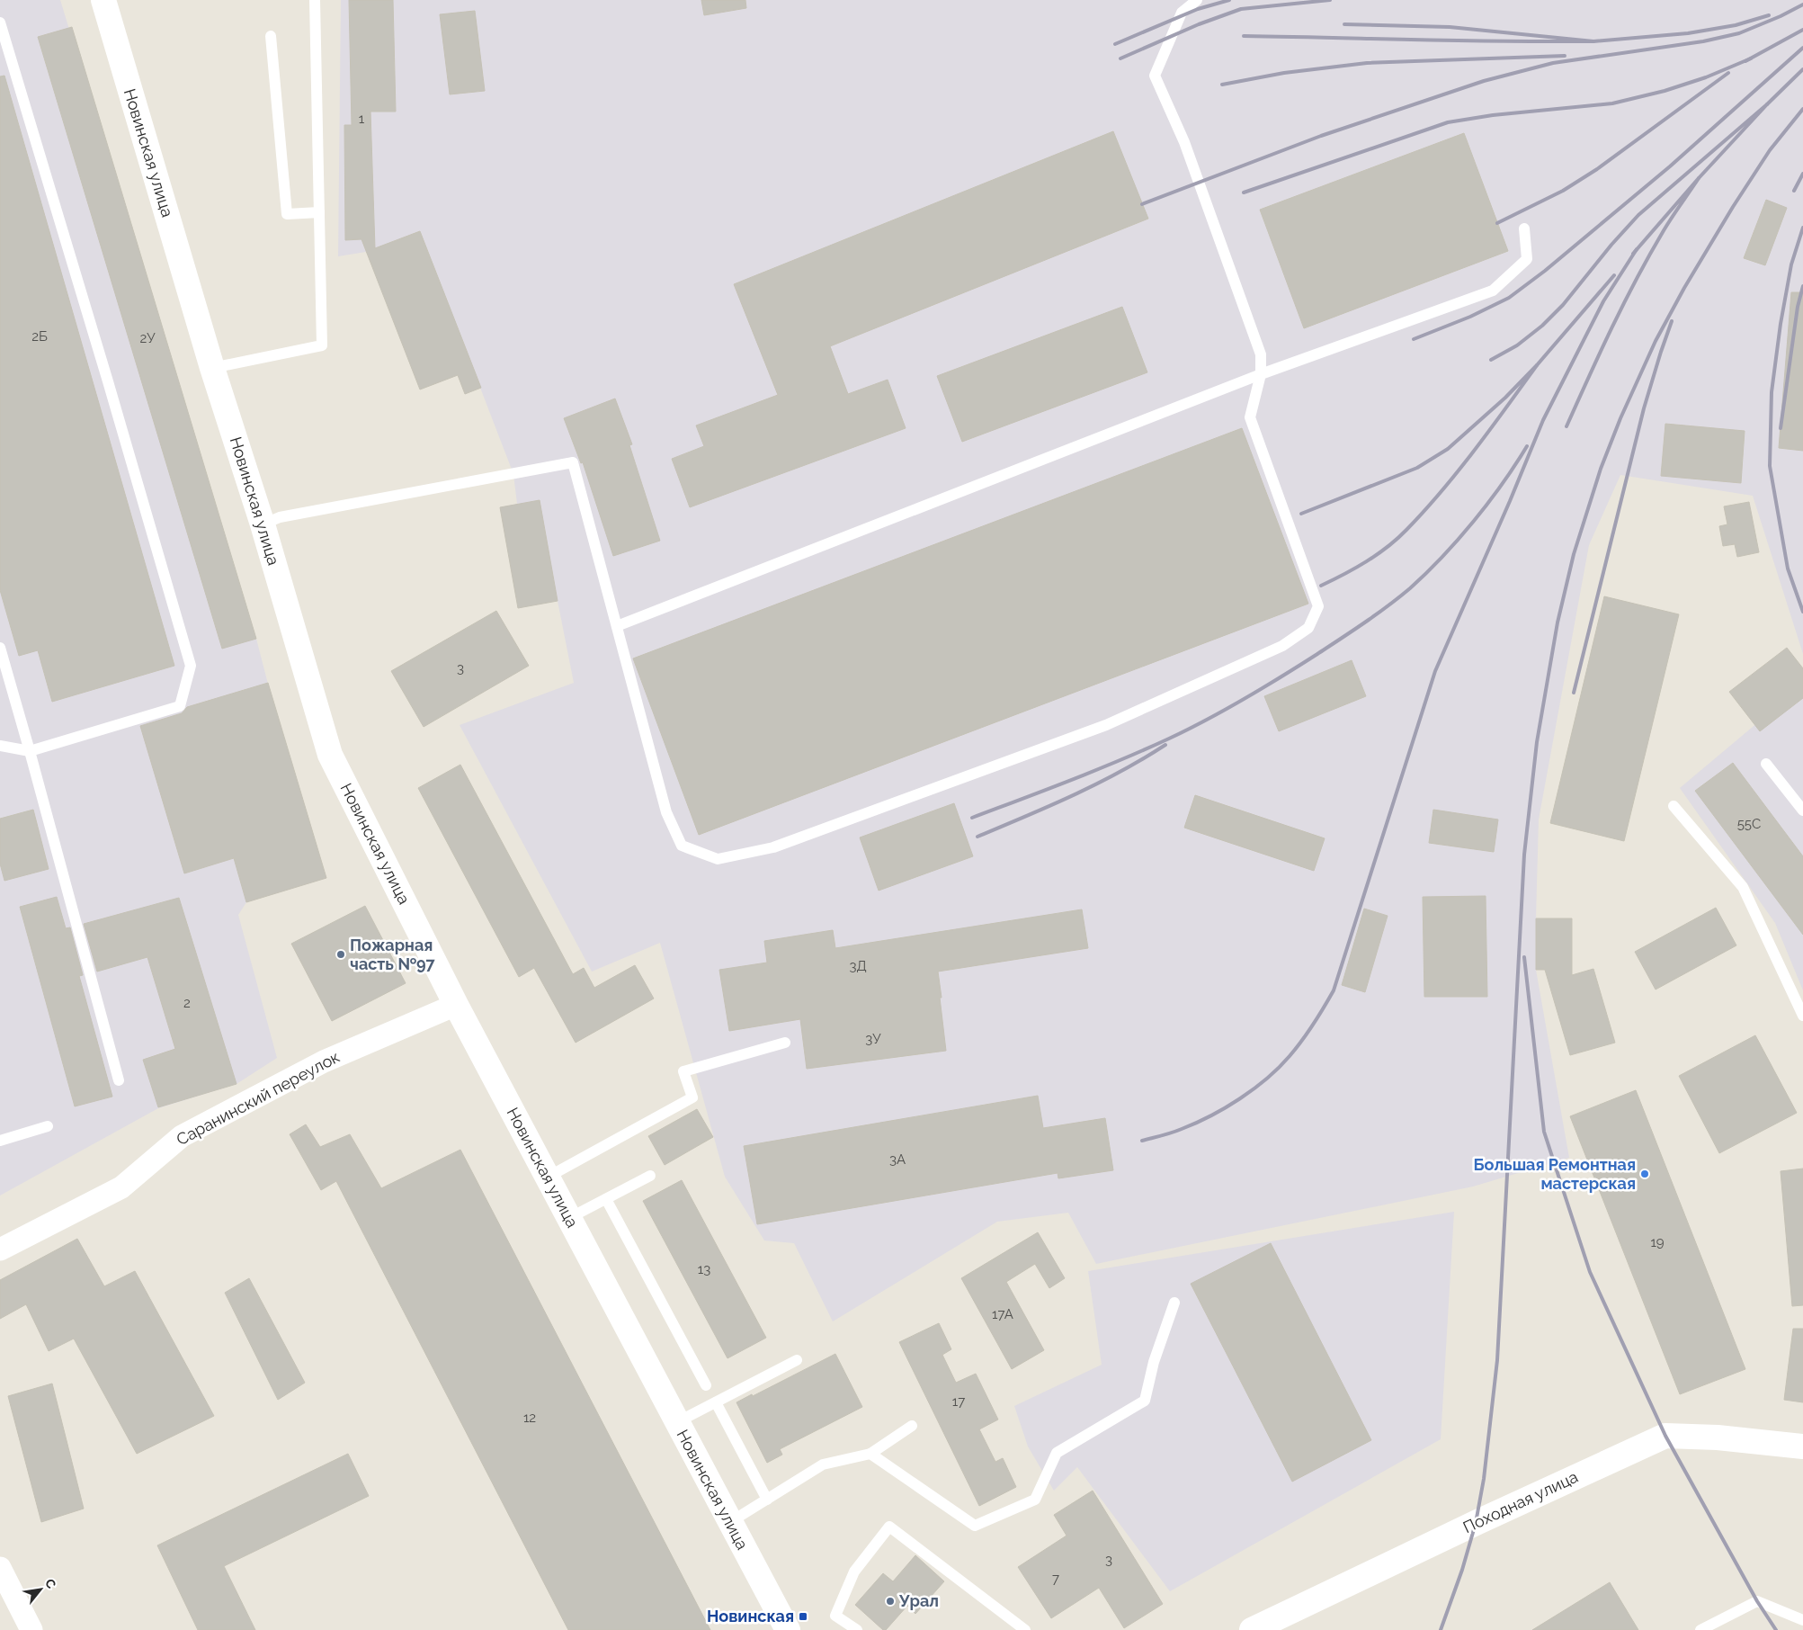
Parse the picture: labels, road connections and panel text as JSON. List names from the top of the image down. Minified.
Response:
{"streets":{"main road":["Новинская улица","Походная улица"],"street":["Саранинский переулок"]},"crossings":[["Новинская улица","Саранинский переулок"]],"places":{"other":["Пожарная часть №97","Большая Ремонтная мастерская","Урал"],"transit":["Новинская"]},"house_numbers":["1","2Б","2У","3","55С","3Д","2","3У","3А","19","13","17А","17","12","3","7"],"north":"top right"}
